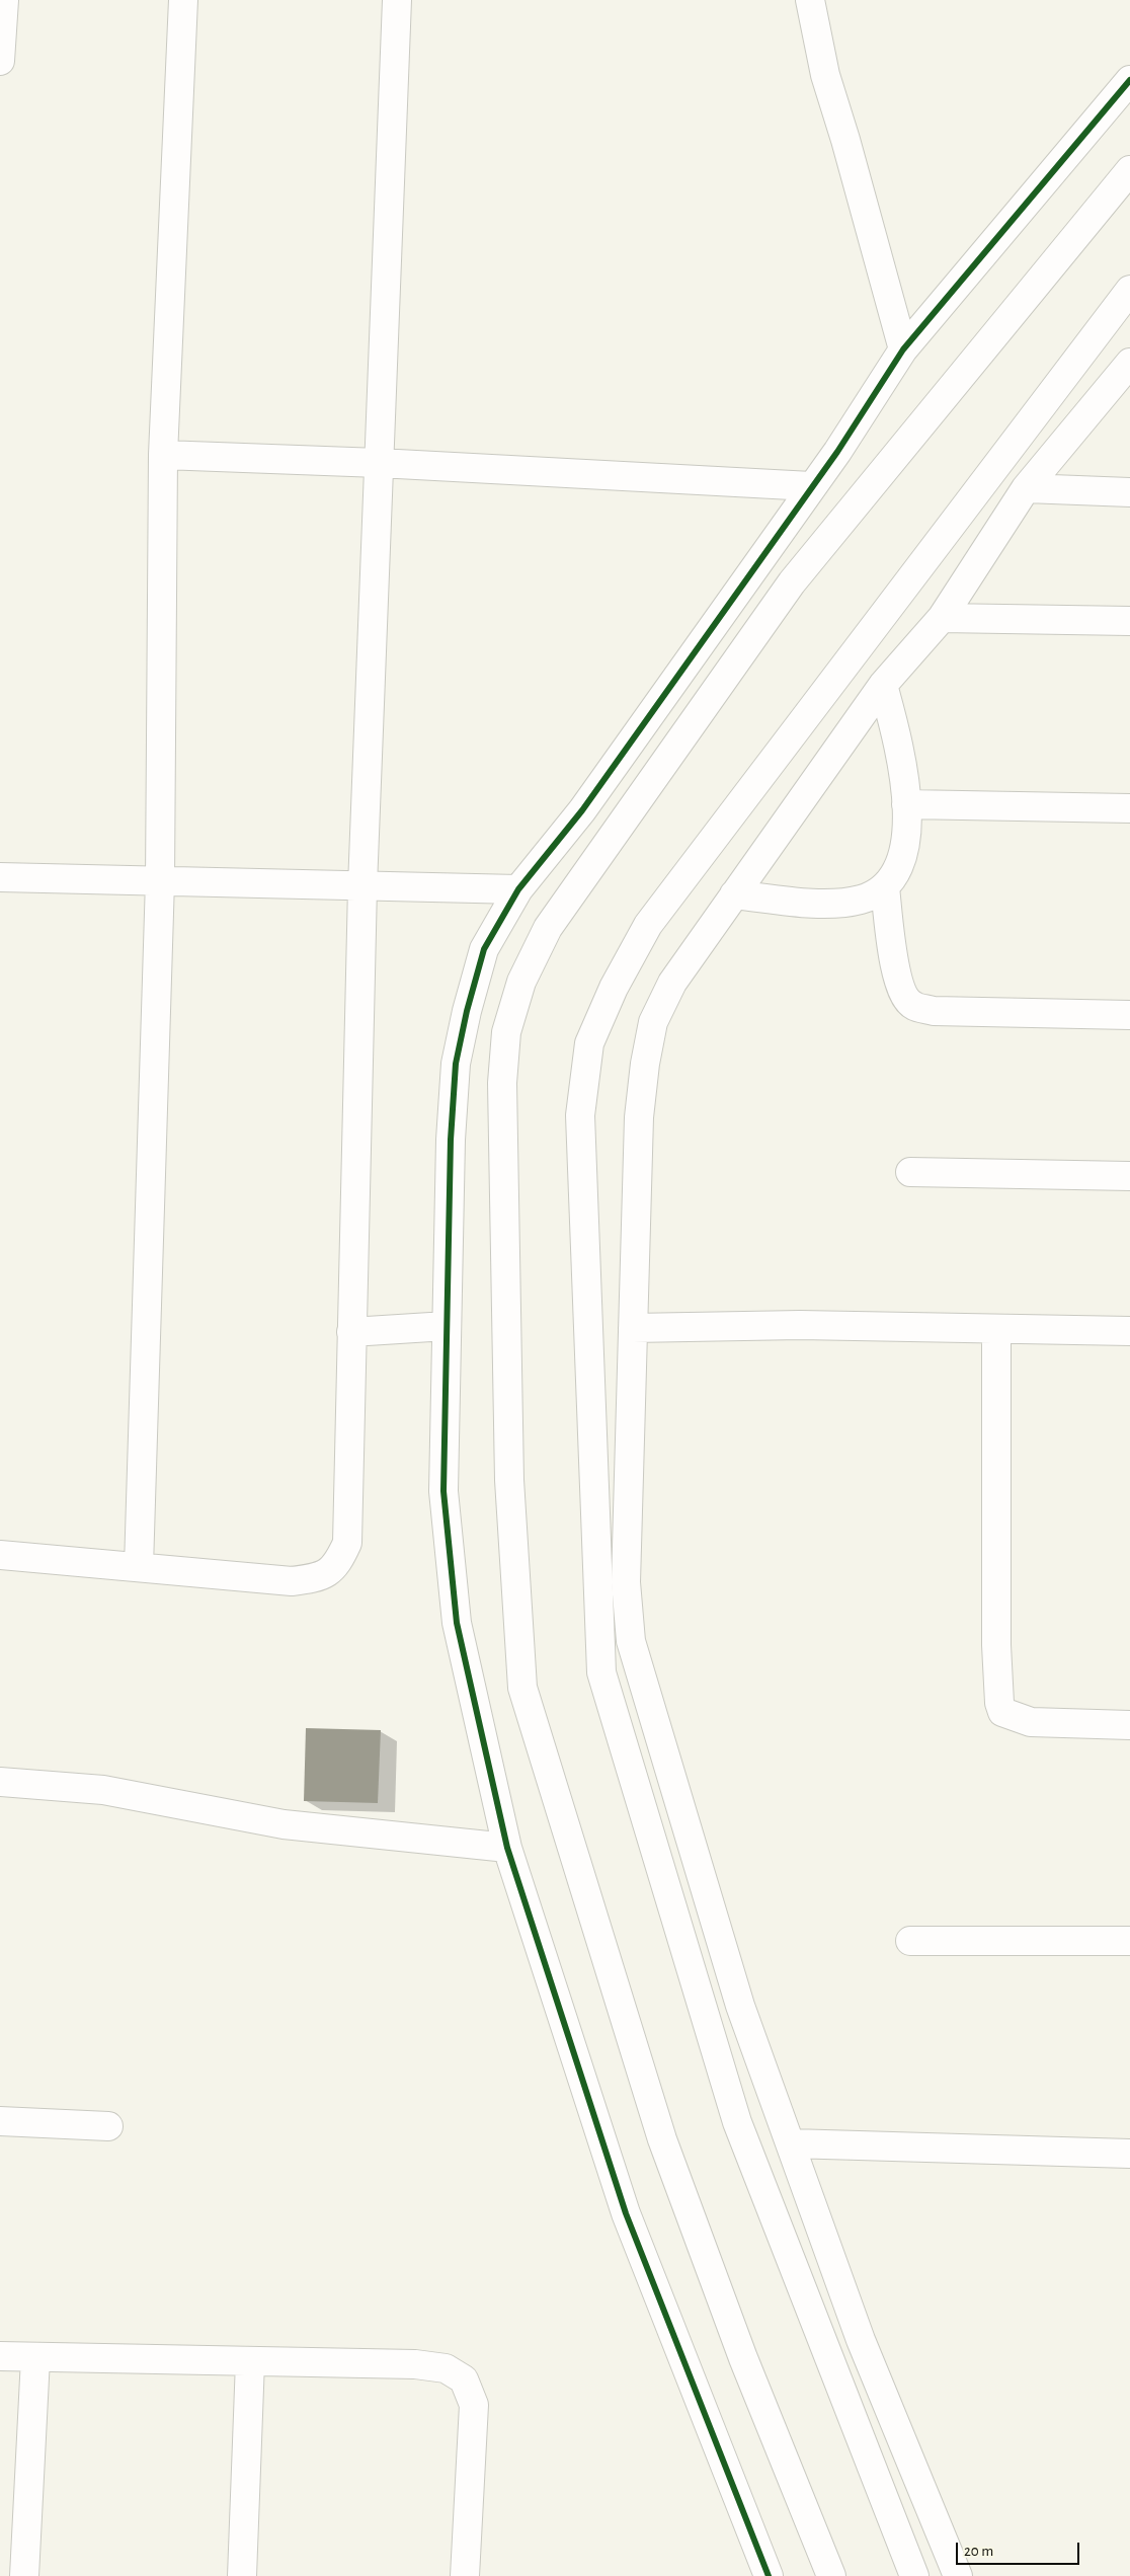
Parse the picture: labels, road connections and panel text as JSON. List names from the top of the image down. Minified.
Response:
{"scale_bar":"20 m"}
